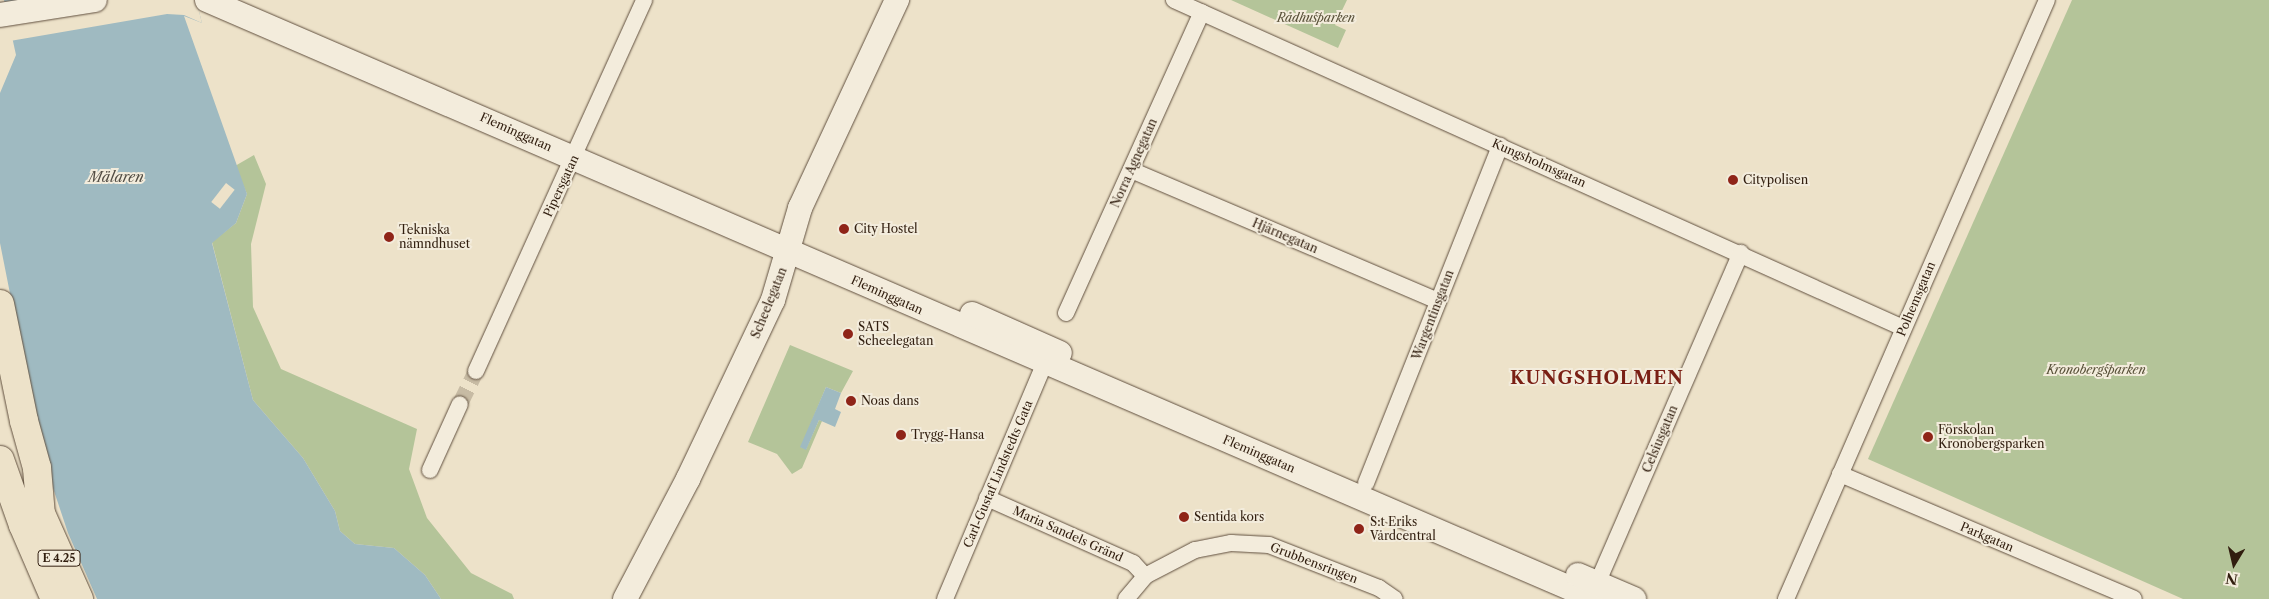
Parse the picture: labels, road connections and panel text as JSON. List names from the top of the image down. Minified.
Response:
{"streets":{"highway":["E 4.25"],"street":["Fleminggatan","Norra Agnegatan","Kungsholmsgatan","Pipersgatan","Hjärnegatan","Polhemsgatan","Scheelegatan","Wargentinsgatan","Celsiusgatan","Carl-Gustaf Lindstedts Gata","Maria Sandels Gränd","Parkgatan","Grubbensringen"]},"crossings":[["Fleminggatan","Pipersgatan"],["Fleminggatan","Scheelegatan"],["Fleminggatan","Wargentinsgatan"],["Fleminggatan","Celsiusgatan"],["Fleminggatan","Carl-Gustaf Lindstedts Gata"],["Norra Agnegatan","Kungsholmsgatan"],["Norra Agnegatan","Hjärnegatan"],["Kungsholmsgatan","Polhemsgatan"],["Kungsholmsgatan","Wargentinsgatan"],["Kungsholmsgatan","Celsiusgatan"],["Hjärnegatan","Wargentinsgatan"],["Polhemsgatan","Parkgatan"],["Carl-Gustaf Lindstedts Gata","Maria Sandels Gränd"],["Maria Sandels Gränd","Grubbensringen"]],"districts":["KUNGSHOLMEN"],"water":["Mälaren"],"parks":["Rådhusparken","Kronobergsparken"],"places":["Citypolisen","City Hostel","Tekniska nämndhuset","SATS Scheelegatan","Noas dans","Trygg-Hansa","Förskolan Kronobergsparken","Sentida kors","S:t Eriks Vårdcentral"],"north":"bottom"}
